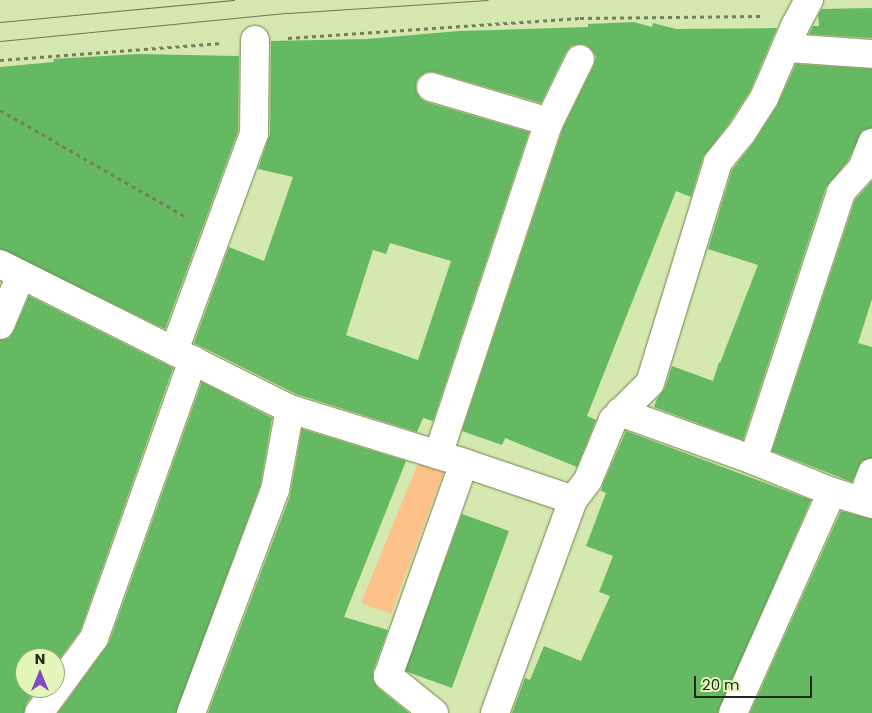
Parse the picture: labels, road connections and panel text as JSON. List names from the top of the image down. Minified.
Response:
{"scale_bar":"20 m","north":"top"}
